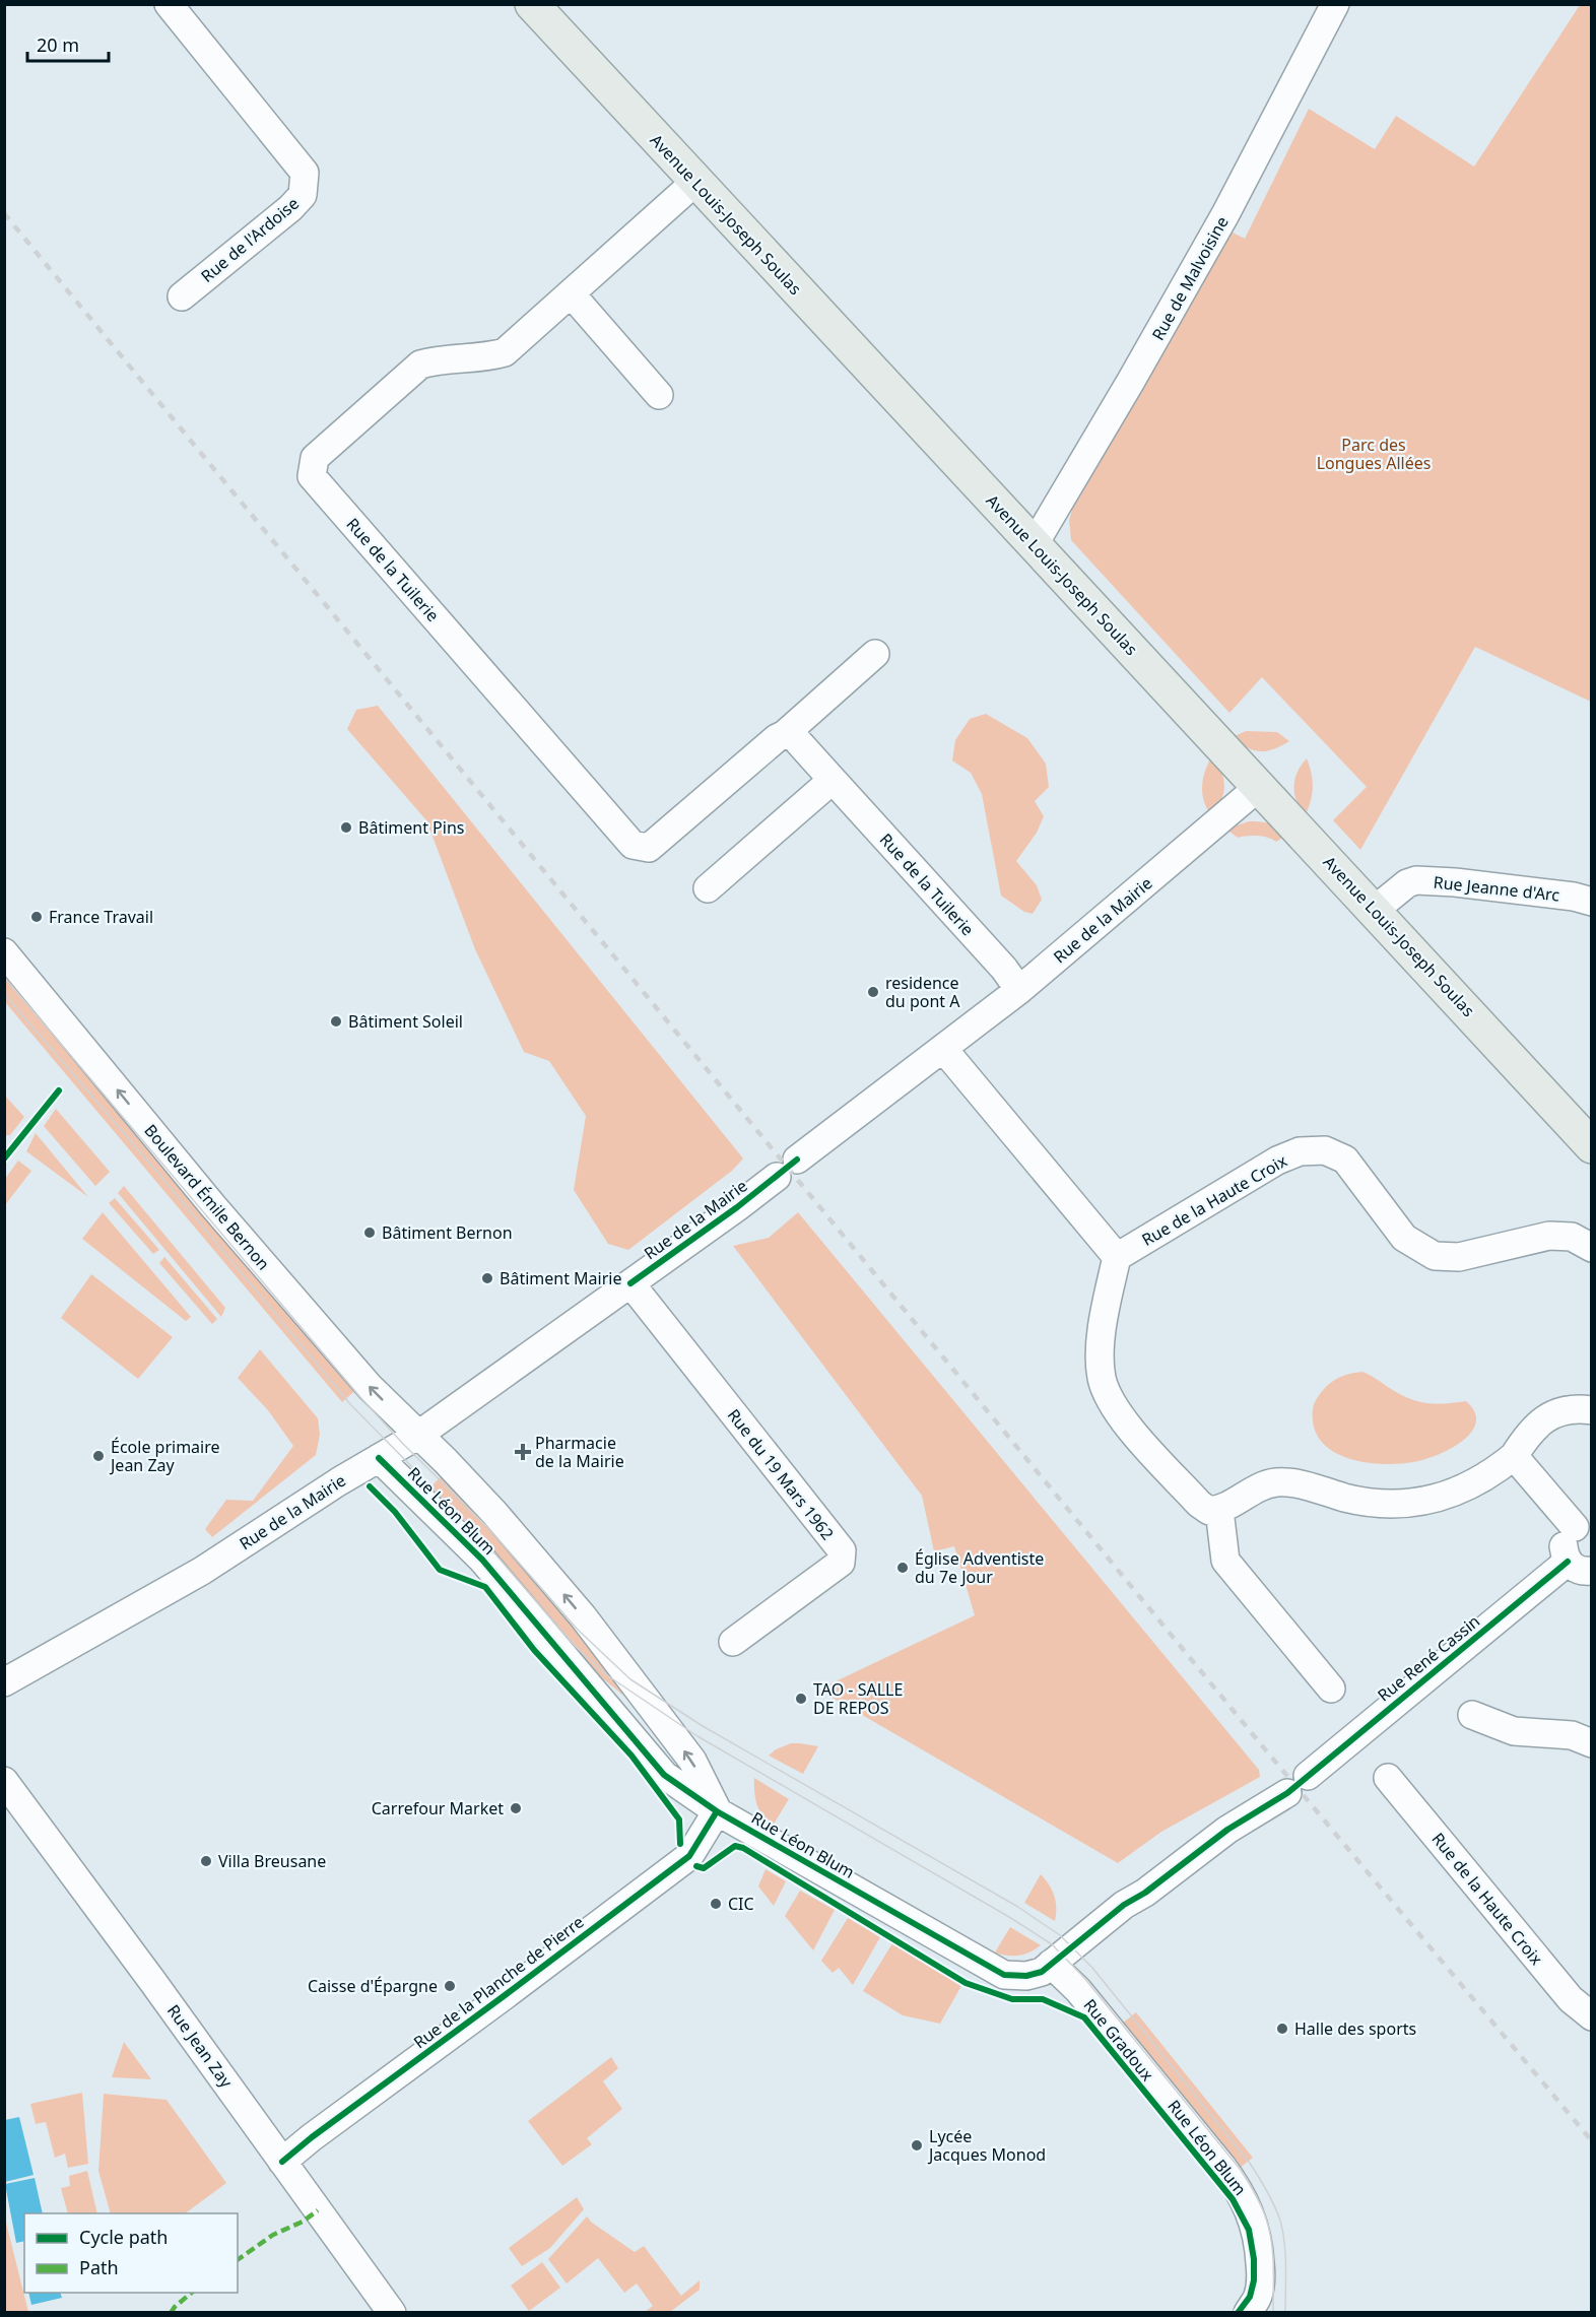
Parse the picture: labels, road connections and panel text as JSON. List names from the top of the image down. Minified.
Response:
{"streets":{"main road":["Avenue Louis-Joseph Soulas"],"street":["Rue de l'Ardoise","Rue de Malvoisine","Rue de la Tuilerie","Rue Jeanne d'Arc","Rue de la Mairie","Boulevard Émile Bernon","Rue de la Haute Croix","Rue du 19 Mars 1962","Rue Léon Blum","Rue René Cassin","Rue de la Planche de Pierre","Rue Gradoux","Rue Jean Zay"]},"crossings":[["Avenue Louis-Joseph Soulas","Rue de Malvoisine"],["Avenue Louis-Joseph Soulas","Rue de la Tuilerie"],["Avenue Louis-Joseph Soulas","Rue Jeanne d'Arc"],["Avenue Louis-Joseph Soulas","Rue de la Mairie"],["Rue de la Tuilerie","Rue de la Mairie"],["Rue de la Mairie","Boulevard Émile Bernon"],["Rue de la Mairie","Rue du 19 Mars 1962"],["Rue de la Mairie","Rue Léon Blum"],["Boulevard Émile Bernon","Rue Léon Blum"],["Rue Léon Blum","Rue René Cassin"],["Rue Léon Blum","Rue de la Planche de Pierre"],["Rue Léon Blum","Rue Gradoux"],["Rue de la Planche de Pierre","Rue Jean Zay"]],"one_way":["Boulevard Émile Bernon"],"parks":["Parc des Longues Allées"],"places":{"other":["Bâtiment Pins","France Travail","residence du pont A","Bâtiment Soleil","Bâtiment Bernon","Bâtiment Mairie","École primaire Jean Zay","Église Adventiste du 7e Jour","TAO - SALLE DE REPOS","Carrefour Market","Villa Breusane","CIC","Caisse d'Épargne","Halle des sports","Lycée Jacques Monod"],"health":["Pharmacie de la Mairie"]},"legend":["Cycle path","Path"],"scale_bar":"20 m"}
